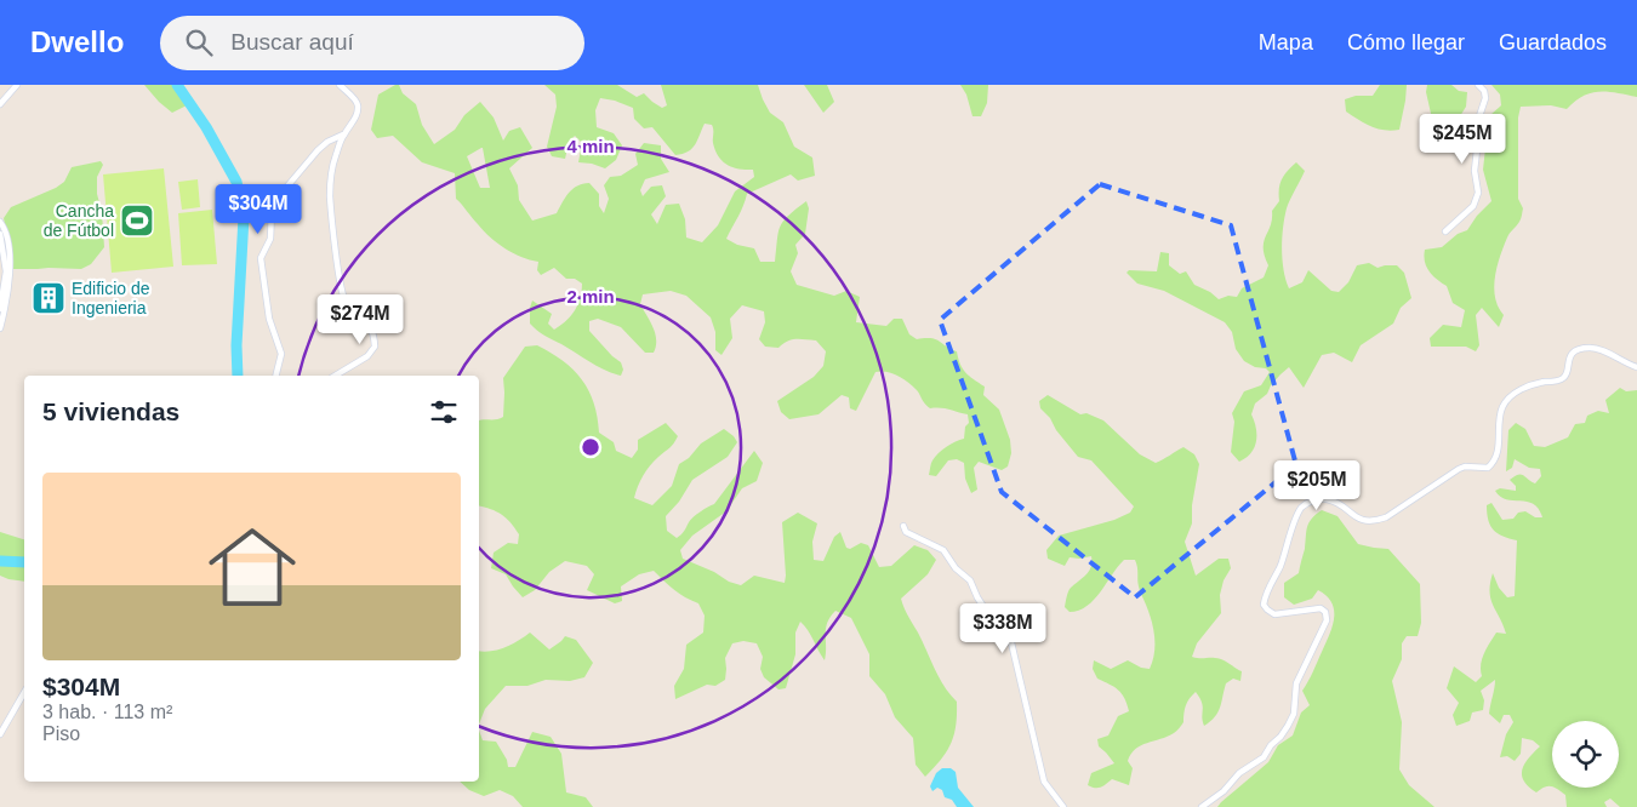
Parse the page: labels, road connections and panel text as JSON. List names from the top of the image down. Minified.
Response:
{"places":{"sports":["Cancha de Fútbol"],"building":["Edificio de Ingenieria"]},"page":{"header":"Dwello","search":"Buscar aquí","nav":["Mapa","Cómo llegar","Guardados"],"price":["$245M","$304M","$274M","$205M","$338M"],"heading":"5 viviendas","list":[{"name":"$304M","note":"3 hab. · 113 m² · Piso"}]},"rings":["4 min","2 min"]}
